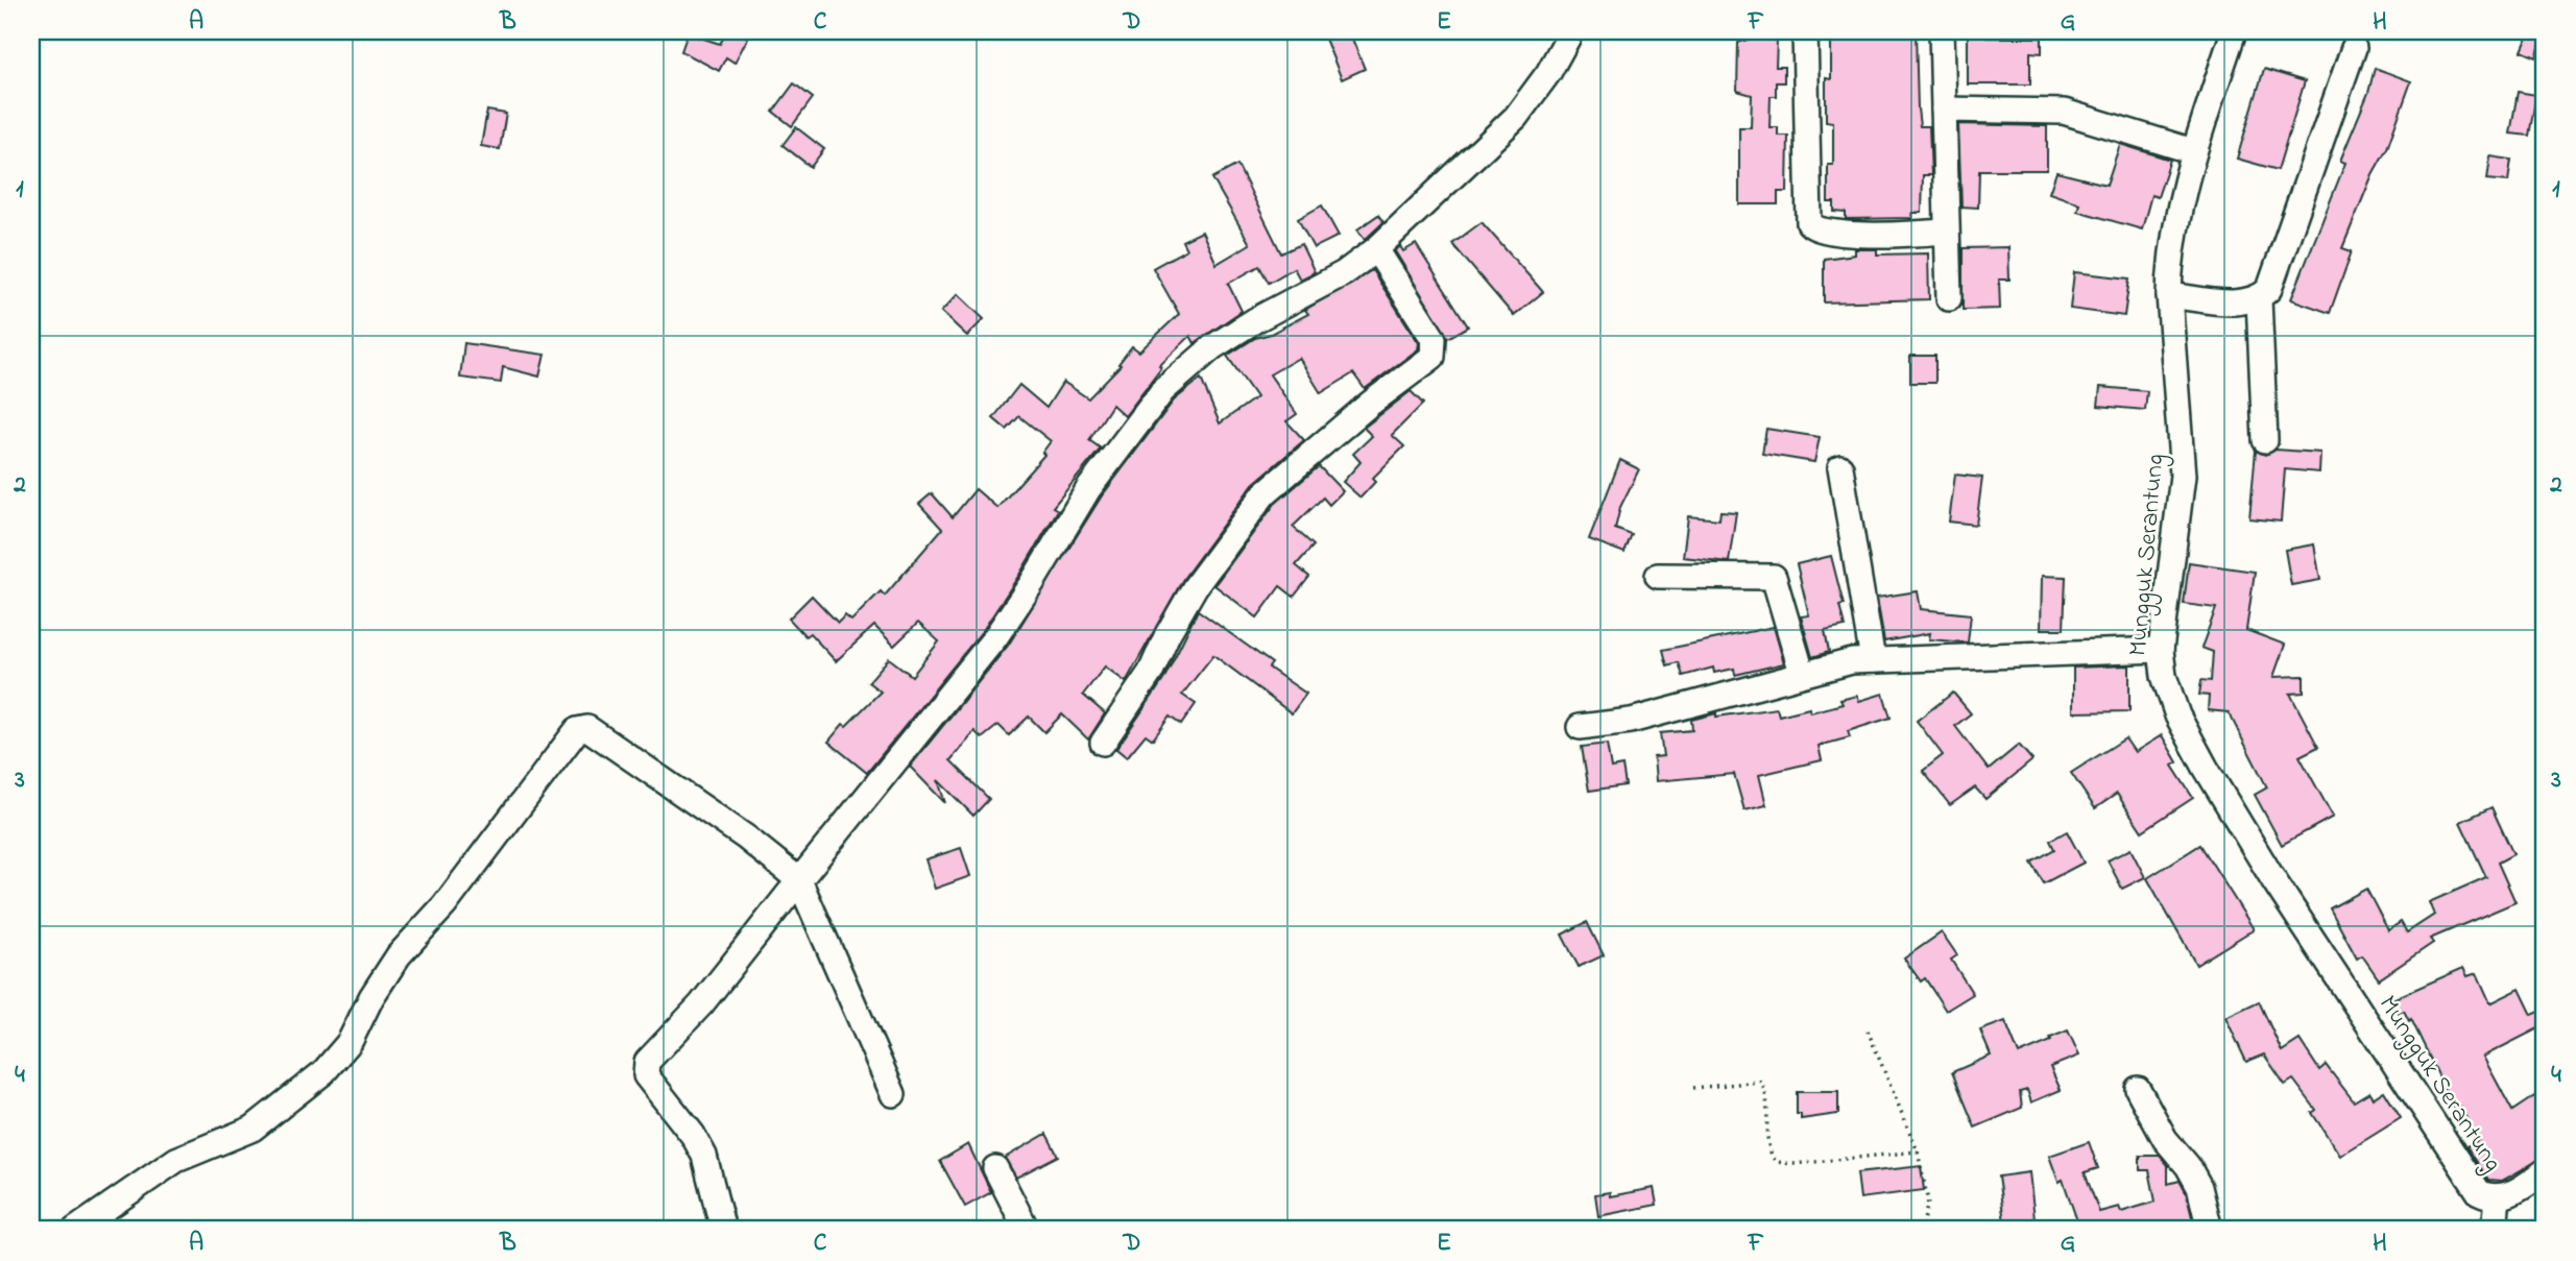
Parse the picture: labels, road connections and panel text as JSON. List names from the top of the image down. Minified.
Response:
{"streets":{"street":["Mungguk Serantung"]},"grid":{"columns":["A","B","C","D","E","F","G","H"],"rows":["1","2","3","4"]}}
